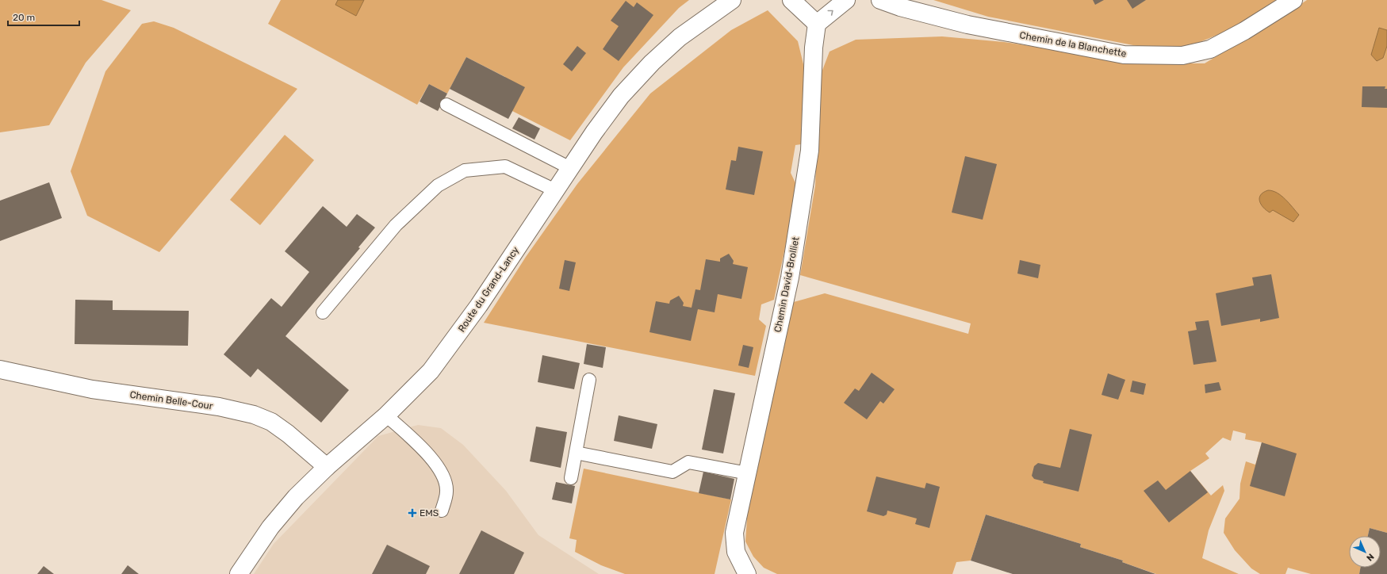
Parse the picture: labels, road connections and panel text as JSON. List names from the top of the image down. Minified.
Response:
{"streets":{"street":["Chemin de la Blanchette","Chemin David-Brolliet","Route du Grand-Lancy","Chemin Belle-Cour"]},"crossings":[["Route du Grand-Lancy","Chemin Belle-Cour"]],"places":{"health":["EMS"]},"scale_bar":"20 m","north":"bottom right"}
